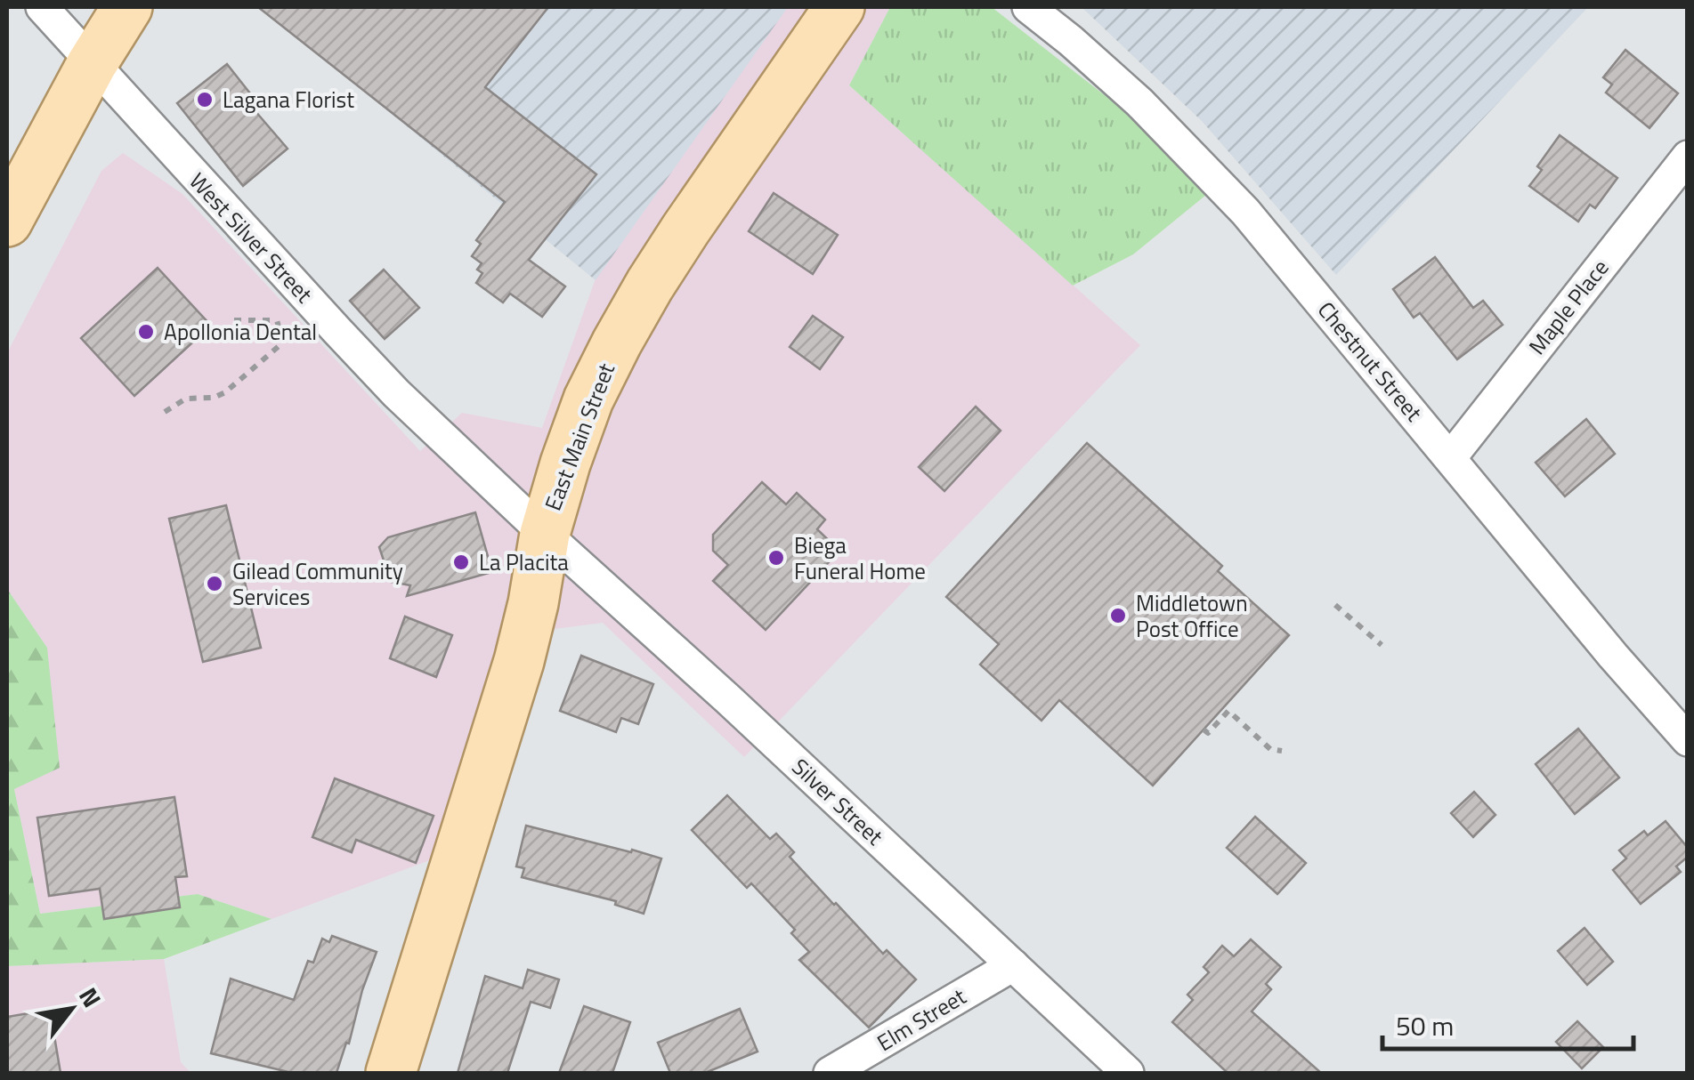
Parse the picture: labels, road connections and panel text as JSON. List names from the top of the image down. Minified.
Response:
{"streets":{"main road":["East Main Street"],"street":["West Silver Street","Maple Place","Chestnut Street","Silver Street","Elm Street"]},"crossings":[["West Silver Street","East Main Street"],["West Silver Street","Silver Street"],["Maple Place","Chestnut Street"],["East Main Street","Silver Street"],["Silver Street","Elm Street"]],"places":["Lagana Florist","Apollonia Dental","Biega Funeral Home","La Placita","Gilead Community Services","Middletown Post Office"],"scale_bar":"50 m","north":"top right"}
